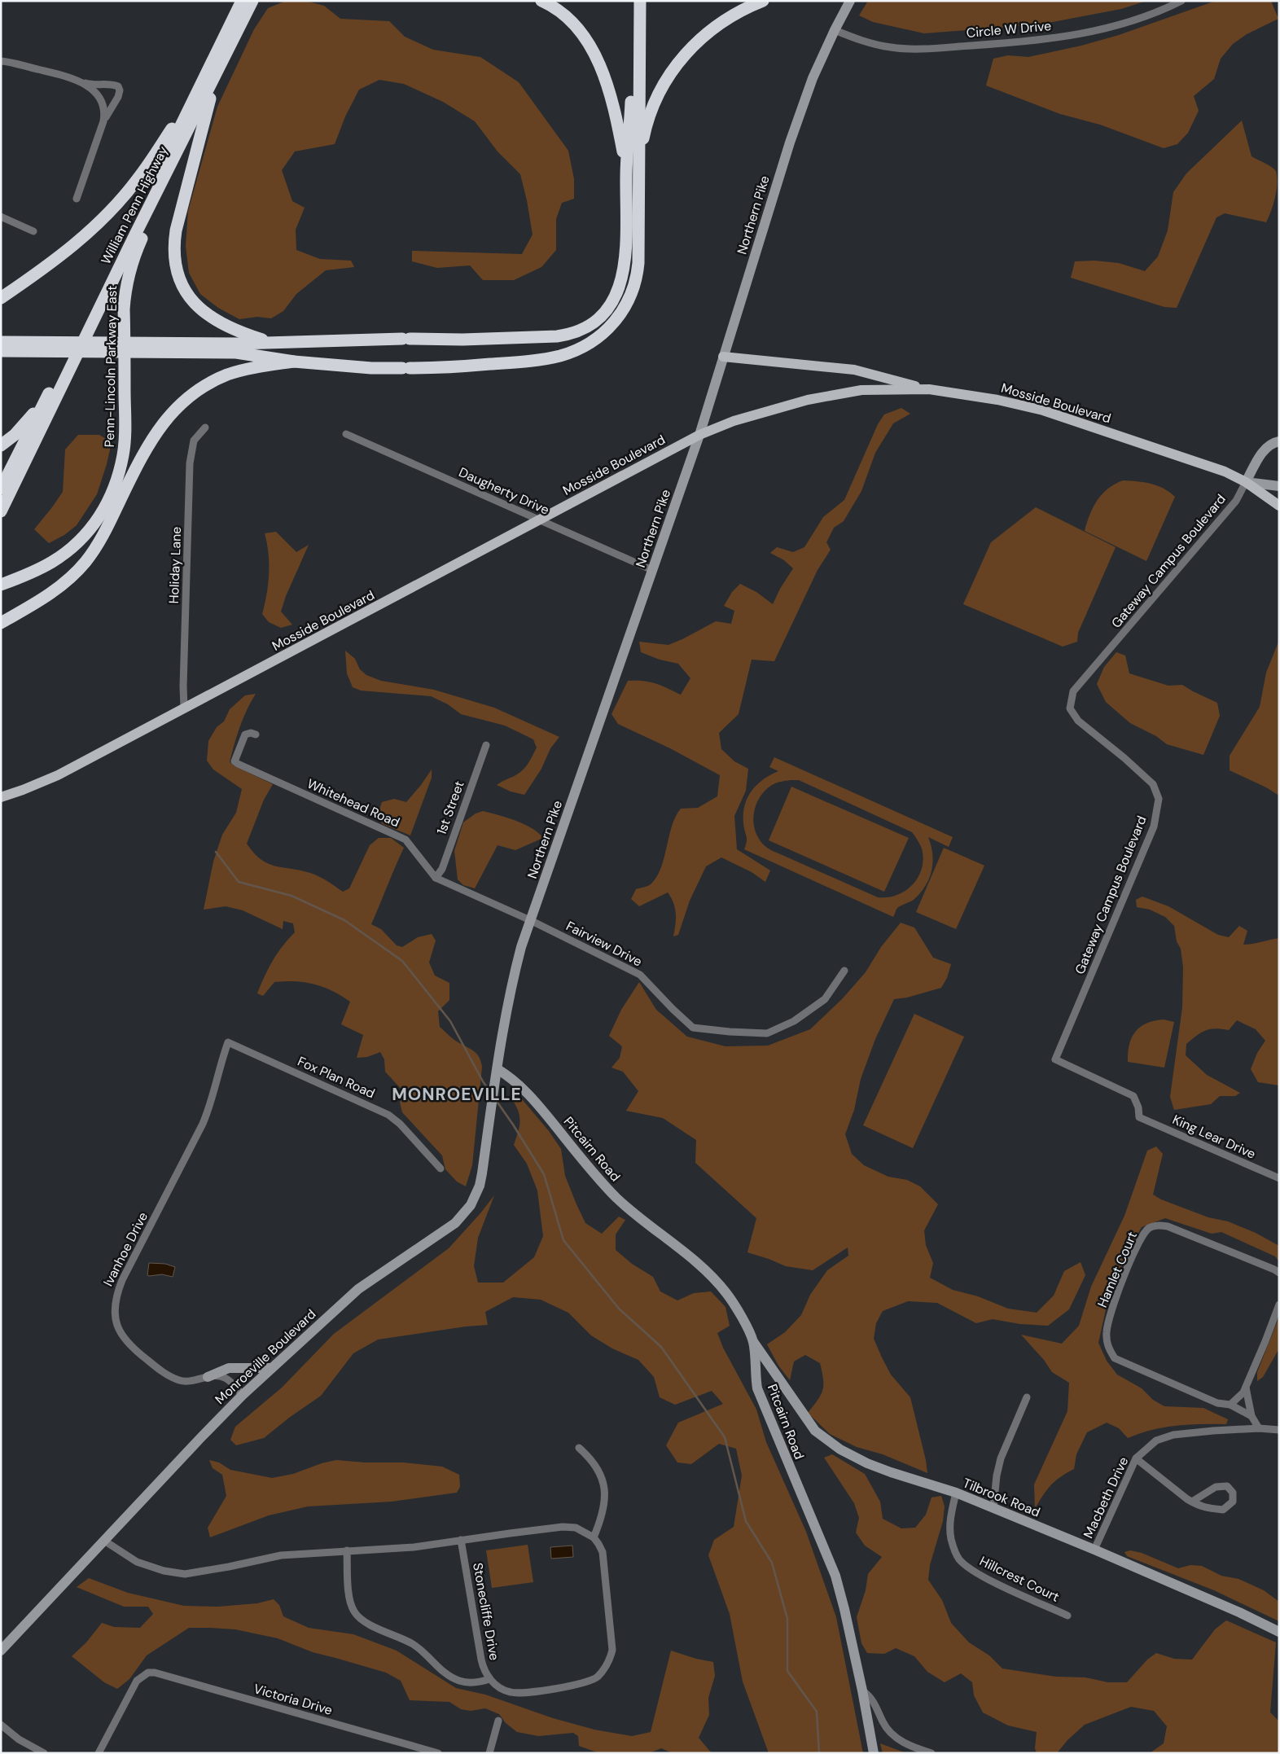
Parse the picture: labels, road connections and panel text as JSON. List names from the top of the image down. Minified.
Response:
{"streets":{"highway":["William Penn Highway","Penn-Lincoln Parkway East"],"main road":["Northern Pike","Mosside Boulevard","Pitcairn Road","Monroeville Boulevard","Tilbrook Road"],"street":["Circle W Drive","Daugherty Drive","Gateway Campus Boulevard","Holiday Lane","Whitehead Road","1st Street","Fairview Drive","Fox Plan Road","King Lear Drive","Ivanhoe Drive","Hamlet Court","Macbeth Drive","Hillcrest Court","Stonecliffe Drive","Victoria Drive"]},"crossings":[["Circle W Drive","Northern Pike"],["William Penn Highway","Penn-Lincoln Parkway East"],["Northern Pike","Mosside Boulevard"],["Northern Pike","Daugherty Drive"],["Northern Pike","Whitehead Road"],["Northern Pike","Fairview Drive"],["Northern Pike","Pitcairn Road"],["Northern Pike","Monroeville Boulevard"],["Mosside Boulevard","Daugherty Drive"],["Mosside Boulevard","Gateway Campus Boulevard"],["Mosside Boulevard","Holiday Lane"],["Gateway Campus Boulevard","King Lear Drive"],["Whitehead Road","1st Street"],["Whitehead Road","Fairview Drive"],["Fox Plan Road","Ivanhoe Drive"],["Pitcairn Road","Monroeville Boulevard"],["Pitcairn Road","Tilbrook Road"],["Ivanhoe Drive","Monroeville Boulevard"],["Tilbrook Road","Macbeth Drive"],["Tilbrook Road","Hillcrest Court"]],"districts":["MONROEVILLE"]}
